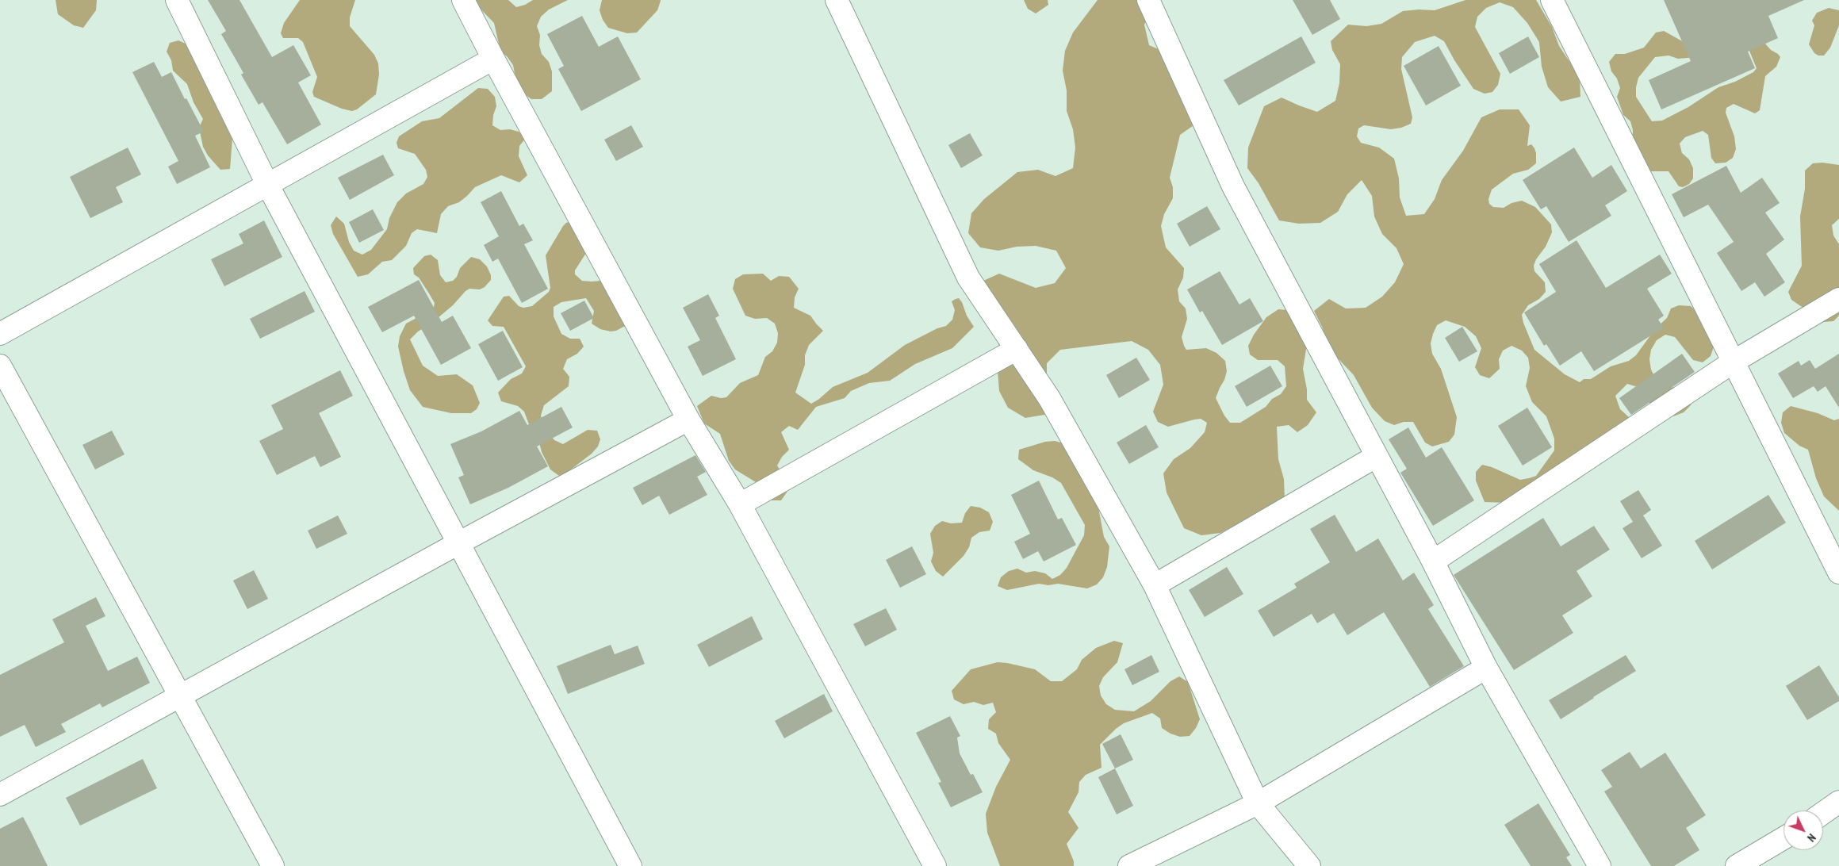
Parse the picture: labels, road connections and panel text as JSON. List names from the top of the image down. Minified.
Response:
{"north":"bottom right"}
